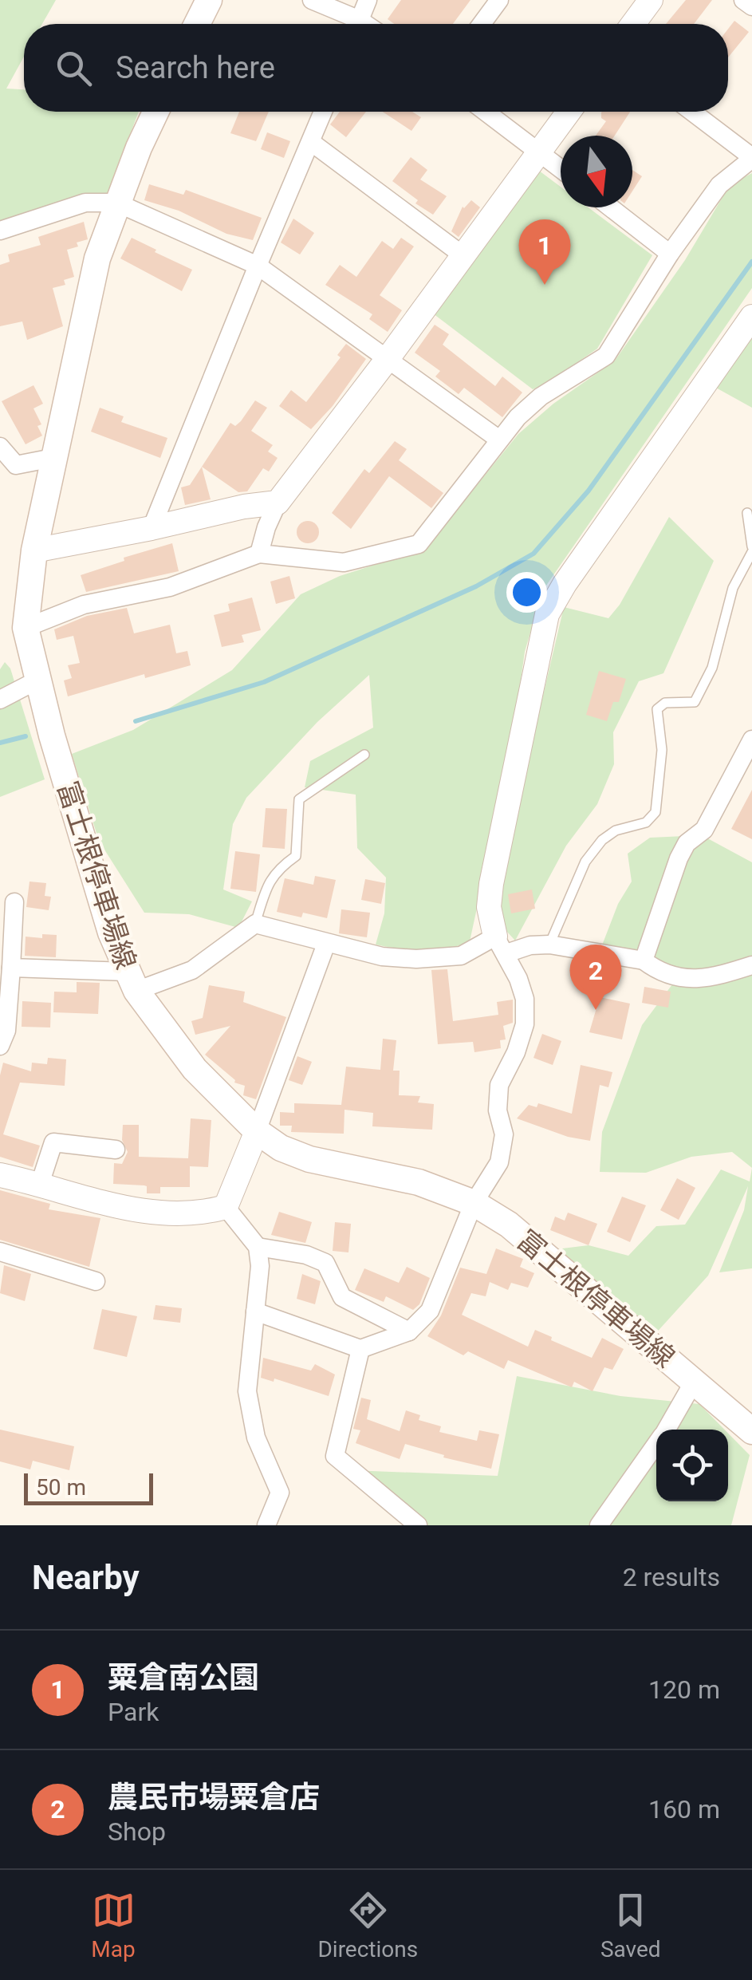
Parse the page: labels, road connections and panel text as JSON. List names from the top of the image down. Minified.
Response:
{"streets":{"main road":["富士根停車場線"]},"scale_bar":"50 m","north":"bottom","page":{"search":"Search here","pins":["1","2"],"scale":"50 m","heading":["Nearby","2 results"],"list":[{"mark":"1","name":"粟倉南公園","note":"Park","value":"120 m"},{"mark":"2","name":"農民市場粟倉店","note":"Shop","value":"160 m"}],"nav":["Map","Directions","Saved"]}}
